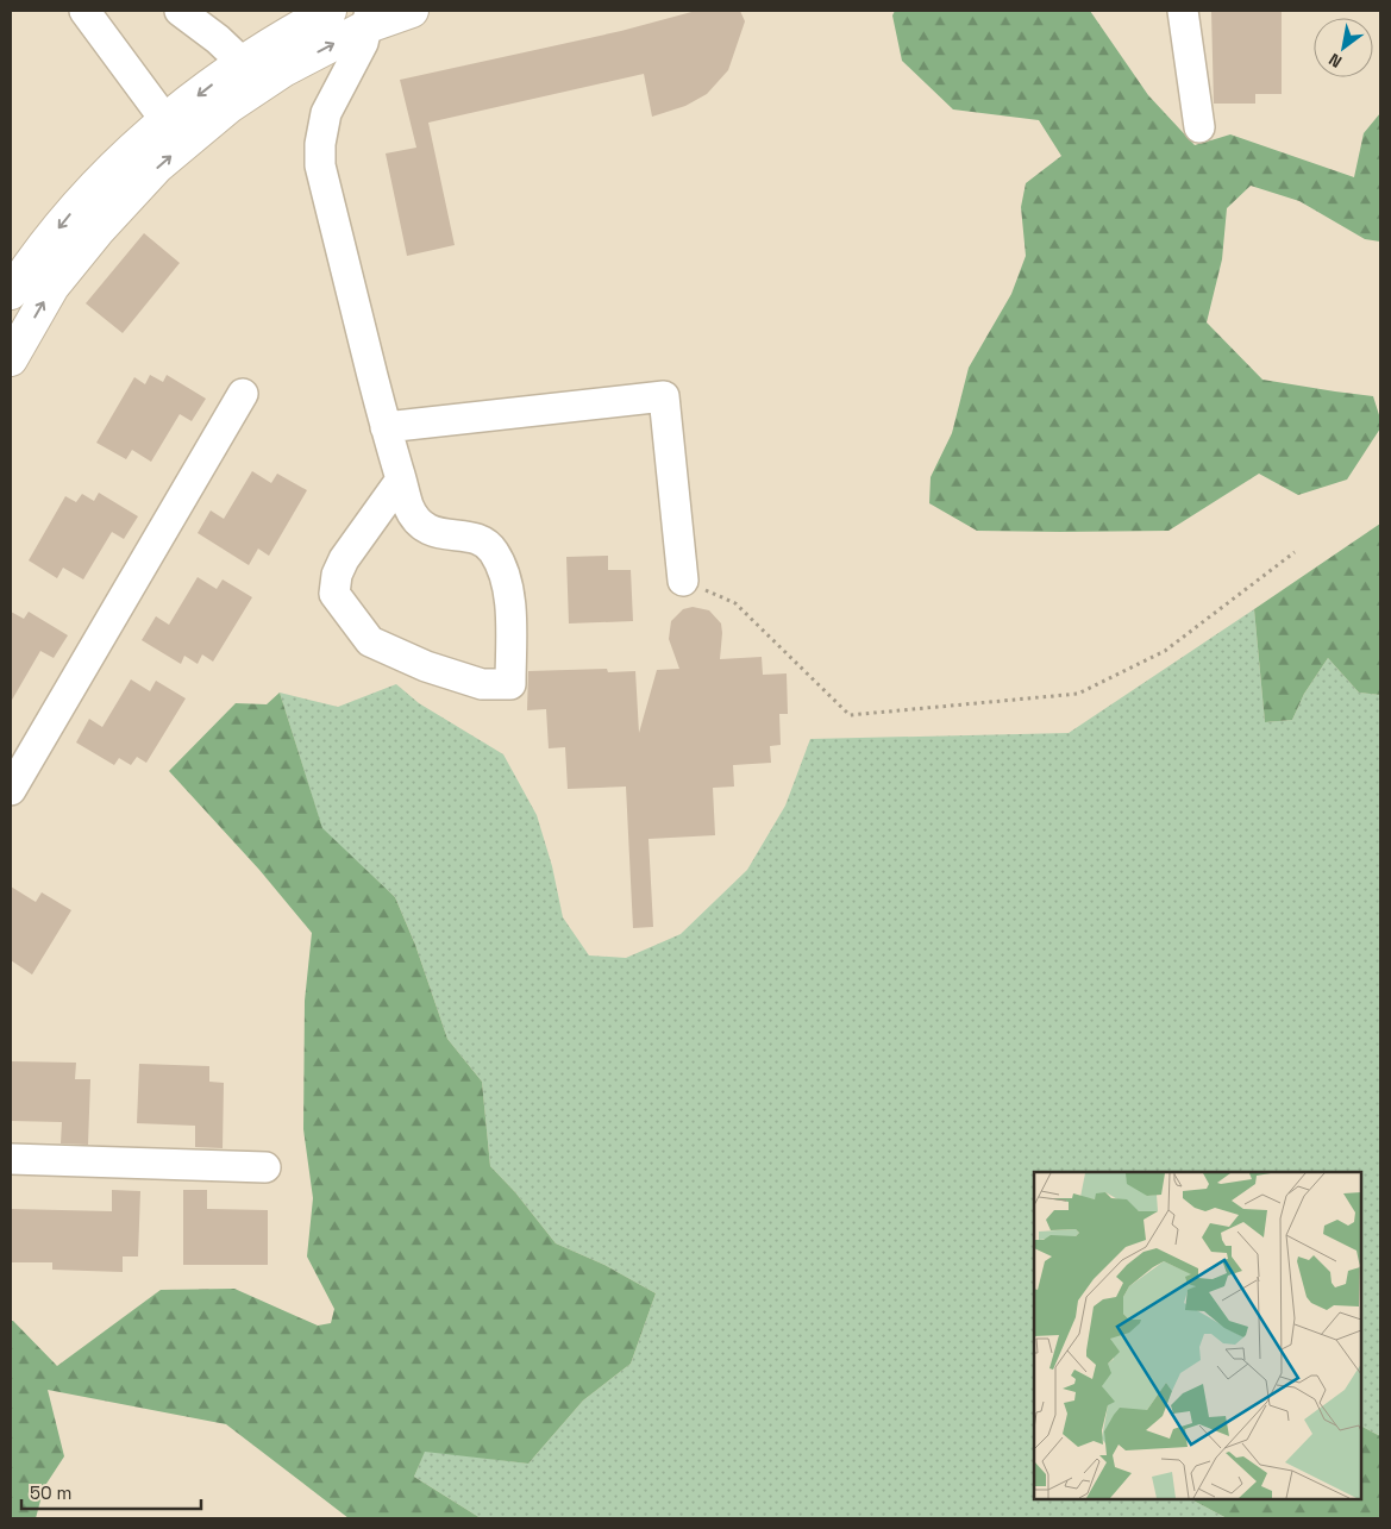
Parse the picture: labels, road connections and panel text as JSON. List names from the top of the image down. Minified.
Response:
{"scale_bar":"50 m","north":"bottom left"}
